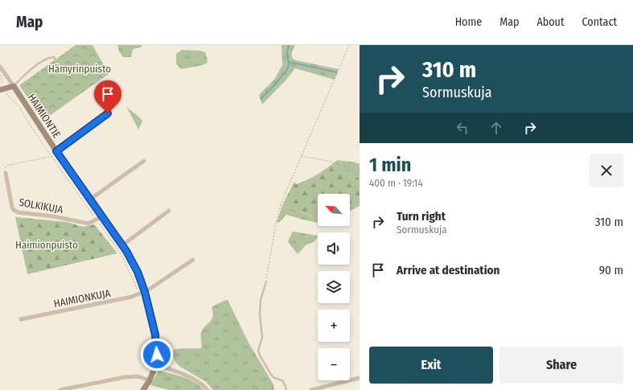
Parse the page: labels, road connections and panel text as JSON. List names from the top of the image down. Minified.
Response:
{"streets":{"street":["HAIMIONTIE","SOLKIKUJA","HAIMIONKUJA"]},"crossings":[["HAIMIONTIE","SOLKIKUJA"],["HAIMIONTIE","HAIMIONKUJA"]],"parks":["Hämyrinpuisto","Haimionpuisto"],"north":"top left","page":{"header":"Map","nav":["Home","Map","About","Contact"],"turn":["310 m","Sormuskuja"],"heading":["1 min","400 m · 19:14"],"map_buttons":["+","−"],"list":[{"name":"Turn right","note":"Sormuskuja","value":"310 m"},{"name":"Arrive at destination","value":"90 m"}],"buttons":["Exit","Share"]}}
